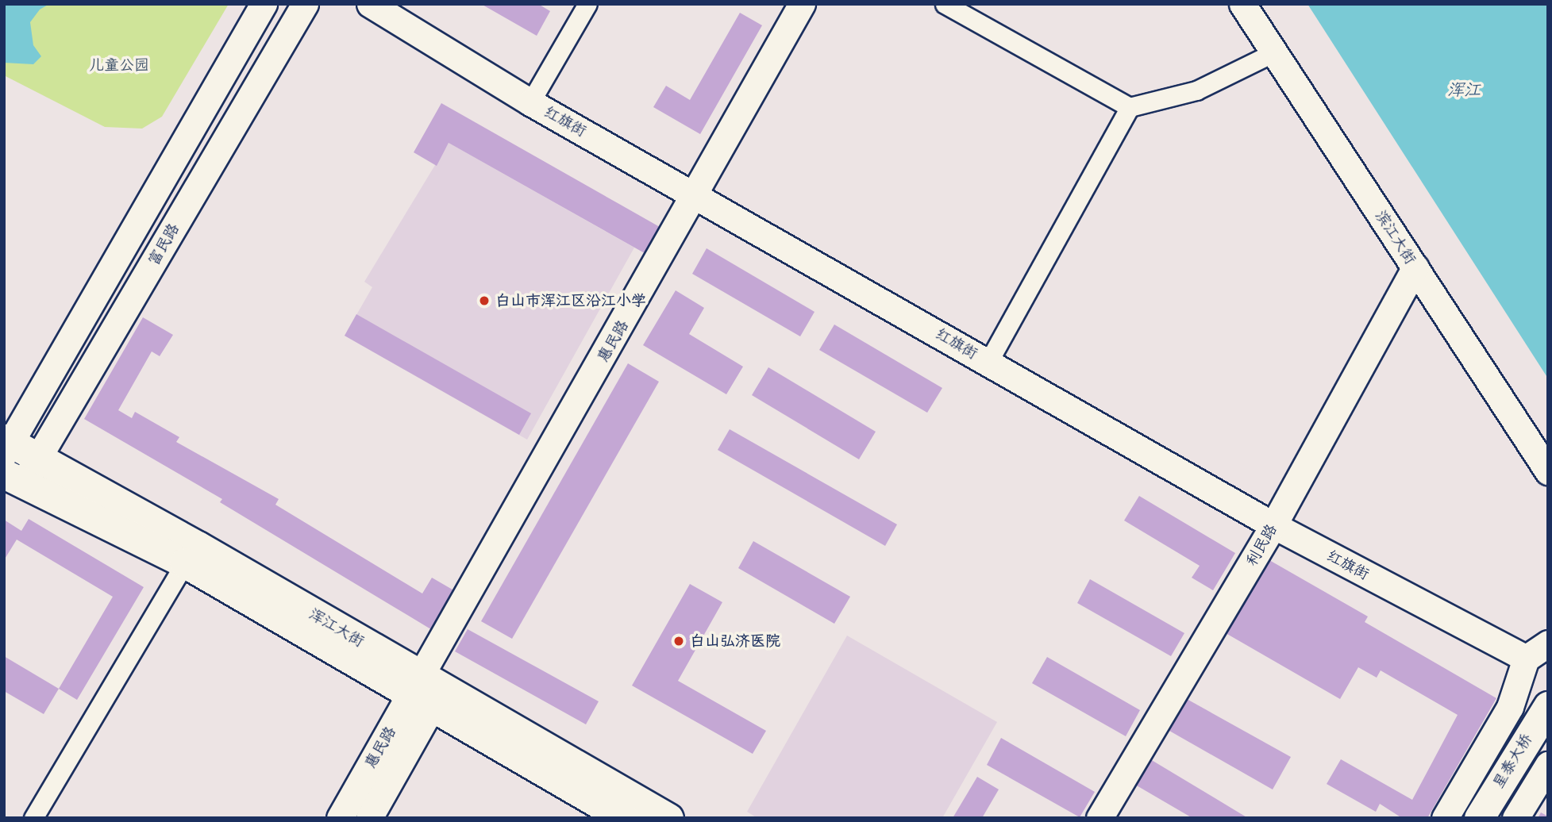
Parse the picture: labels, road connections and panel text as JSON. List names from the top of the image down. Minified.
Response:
{"streets":{"main road":["浑江大街","星泰大桥"],"street":["红旗街","滨江大街","富民路","惠民路","利民路"]},"crossings":[["红旗街","惠民路"],["红旗街","利民路"],["滨江大街","利民路"],["富民路","浑江大街"],["惠民路","浑江大街"]],"water":["浑江"],"parks":["儿童公园"],"places":["白山市浑江区沿江小学","白山弘济医院"]}
